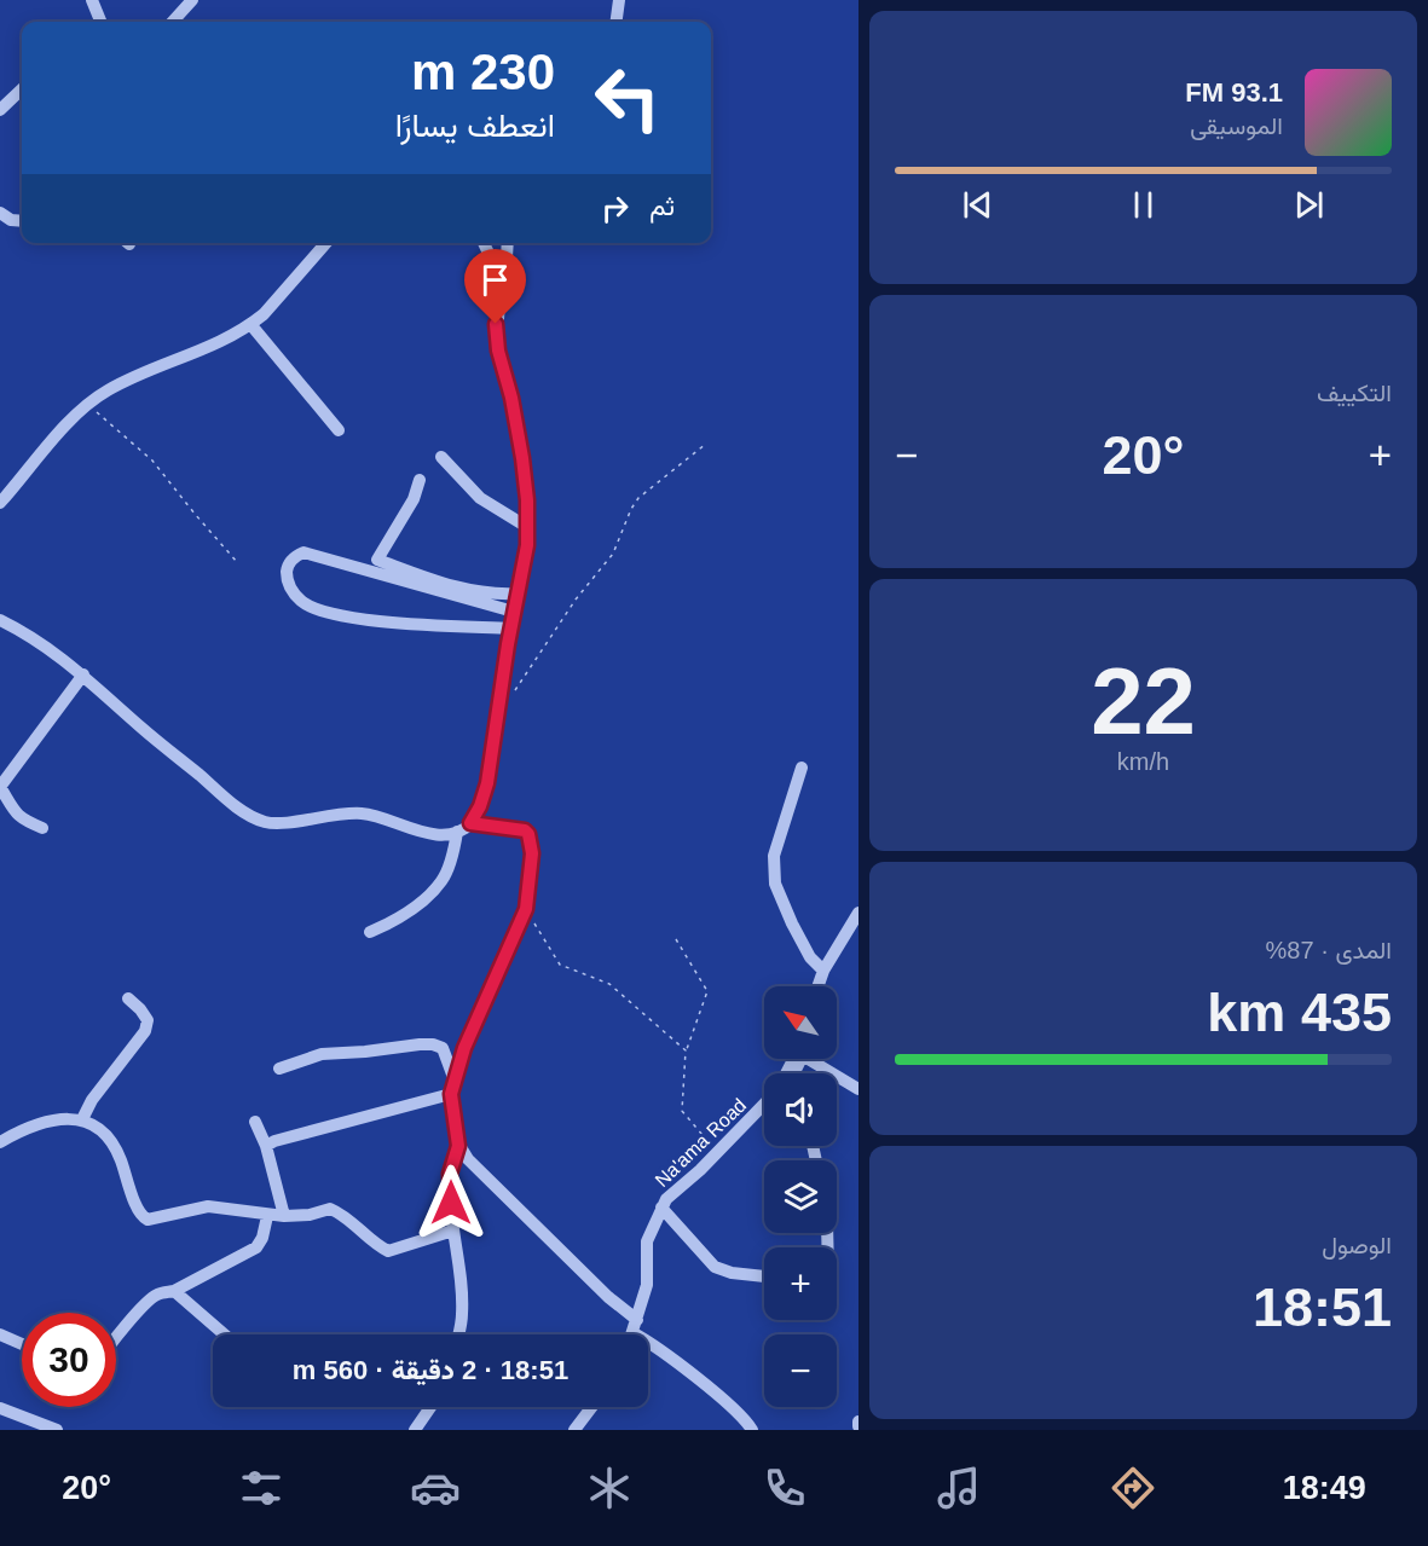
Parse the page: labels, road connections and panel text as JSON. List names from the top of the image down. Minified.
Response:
{"streets":{"street":["Na'ama Road"]},"north":"top left","page":{"turn":["230 m","انعطف يسارًا"],"song":["93.1 FM","الموسيقى"],"then":"ثم","tile":["التكييف",["22","km/h"],["المدى · 87%","435 km"],["الوصول","18:51"]],"heat":["−","20°","+"],"map_buttons":["+","−"],"limit":"30","trip":"18:51 · 2 دقيقة · 560 m","tabs":["18:49","20°"]}}
